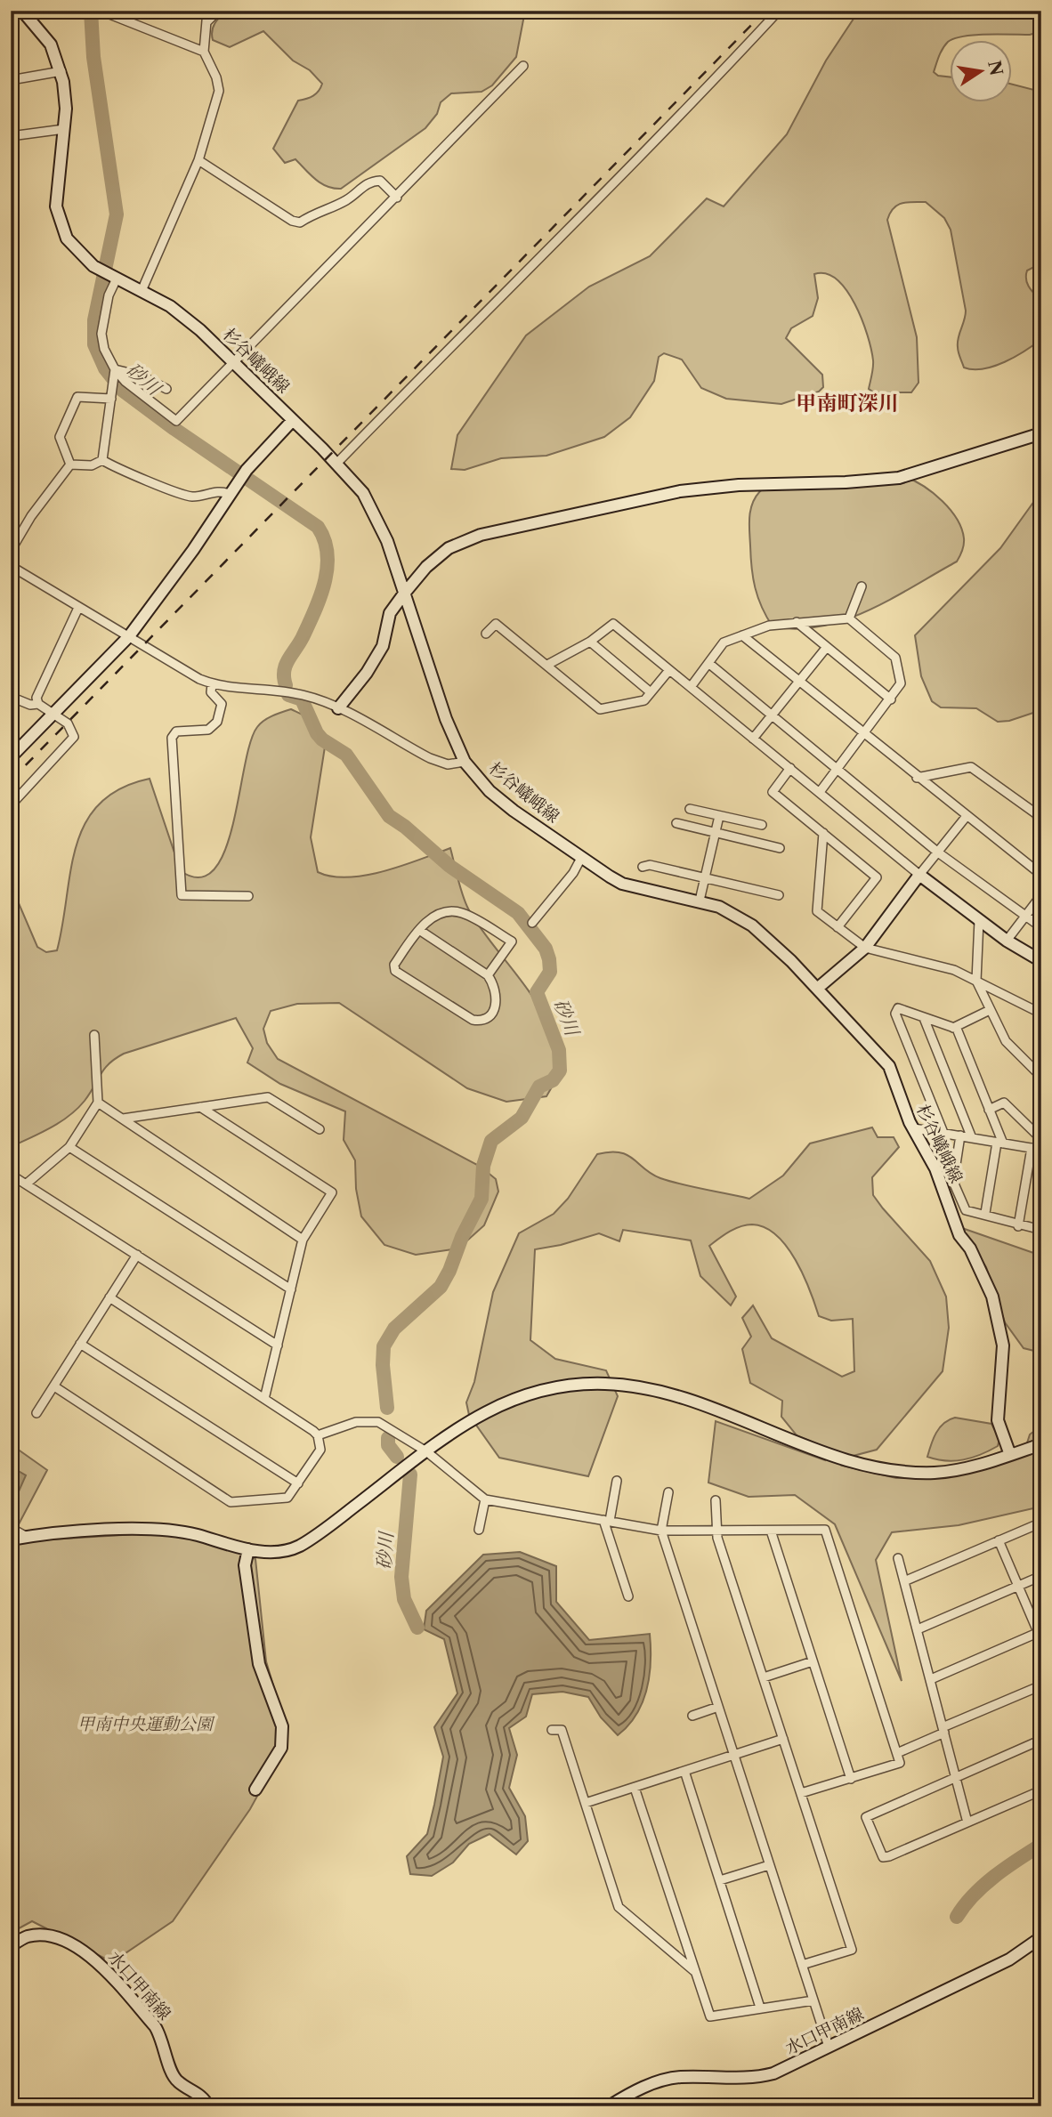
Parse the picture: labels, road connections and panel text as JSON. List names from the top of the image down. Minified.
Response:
{"streets":{"street":["杉谷嶬峨線","水口甲南線"]},"districts":["甲南町深川"],"water":["砂川"],"parks":["甲南中央運動公園"],"north":"right"}
